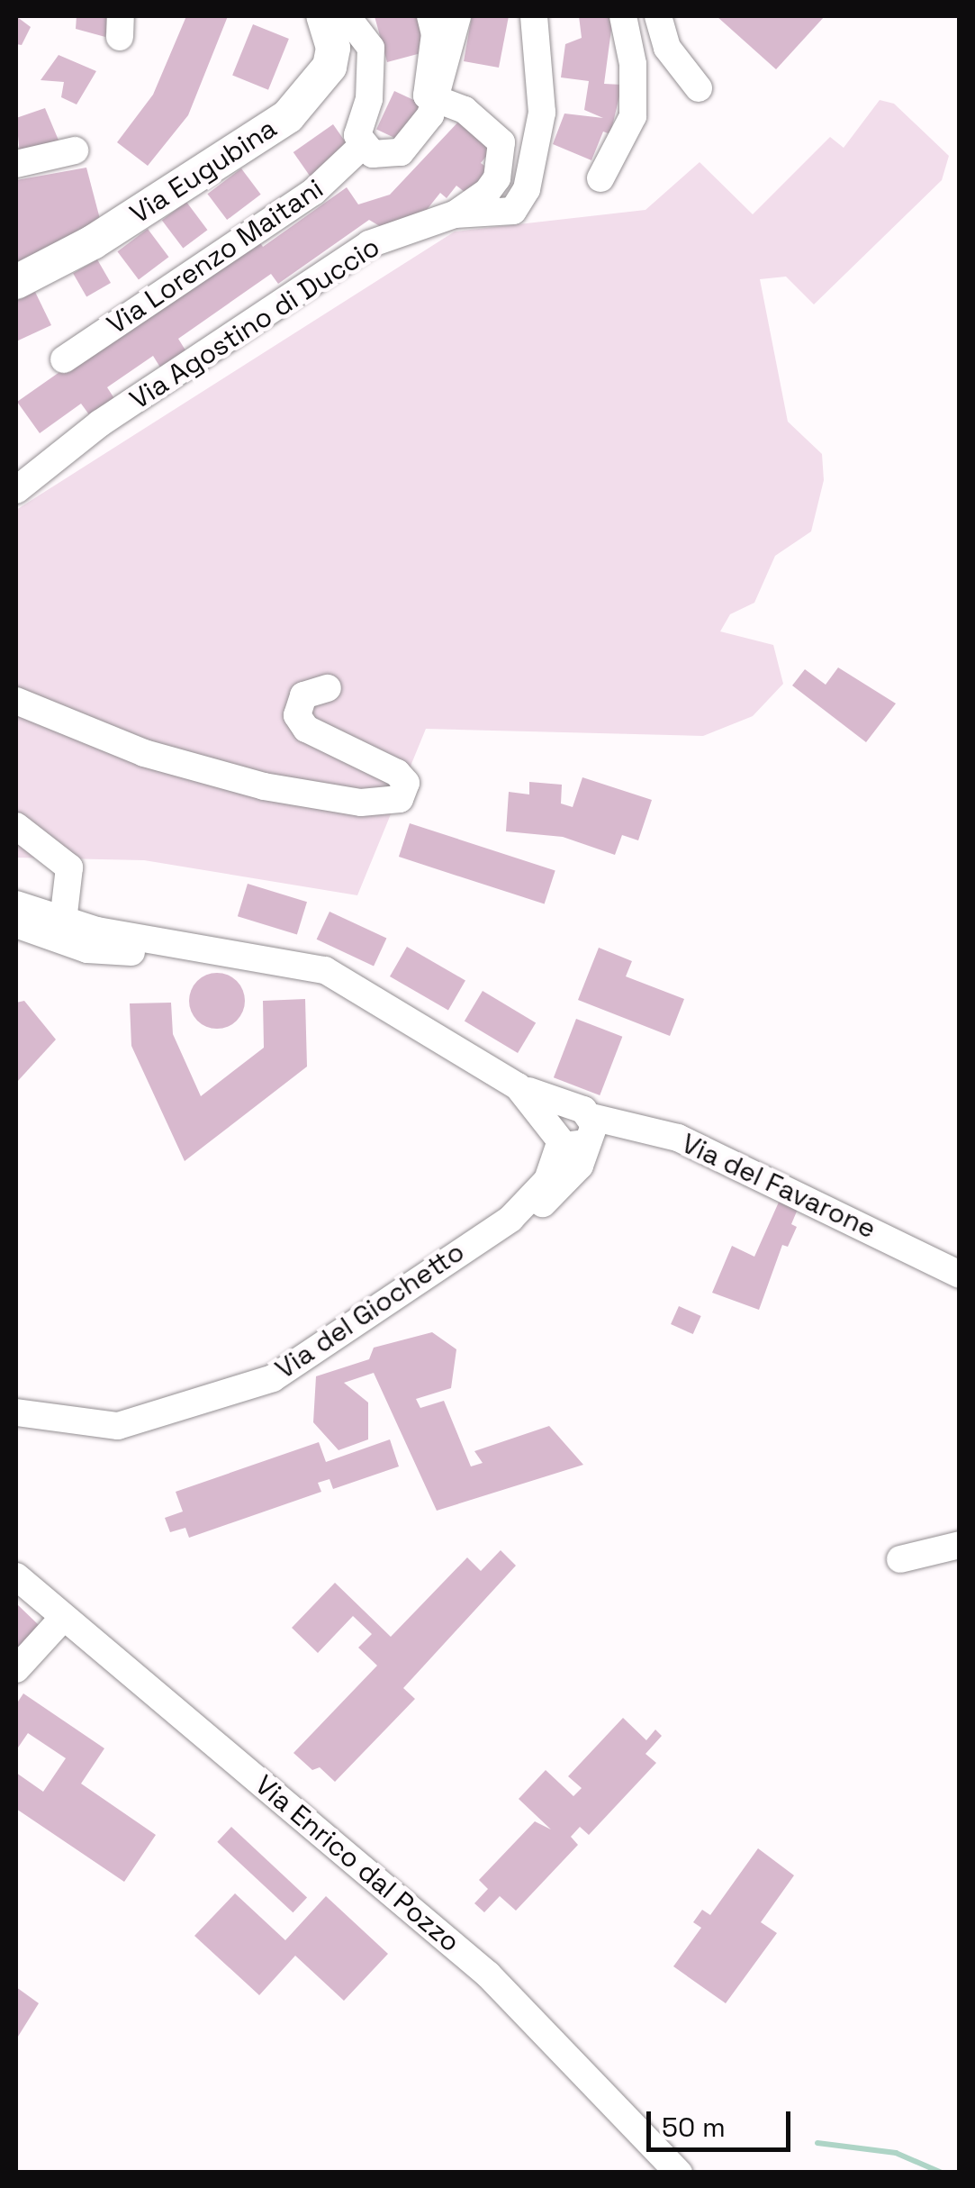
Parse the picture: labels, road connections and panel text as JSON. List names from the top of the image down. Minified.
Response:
{"streets":{"main road":["Via Eugubina"],"street":["Via Lorenzo Maitani","Via Agostino di Duccio","Via del Favarone","Via del Giochetto","Via Enrico dal Pozzo"]},"crossings":[["Via del Favarone","Via del Giochetto"]],"scale_bar":"50 m"}
